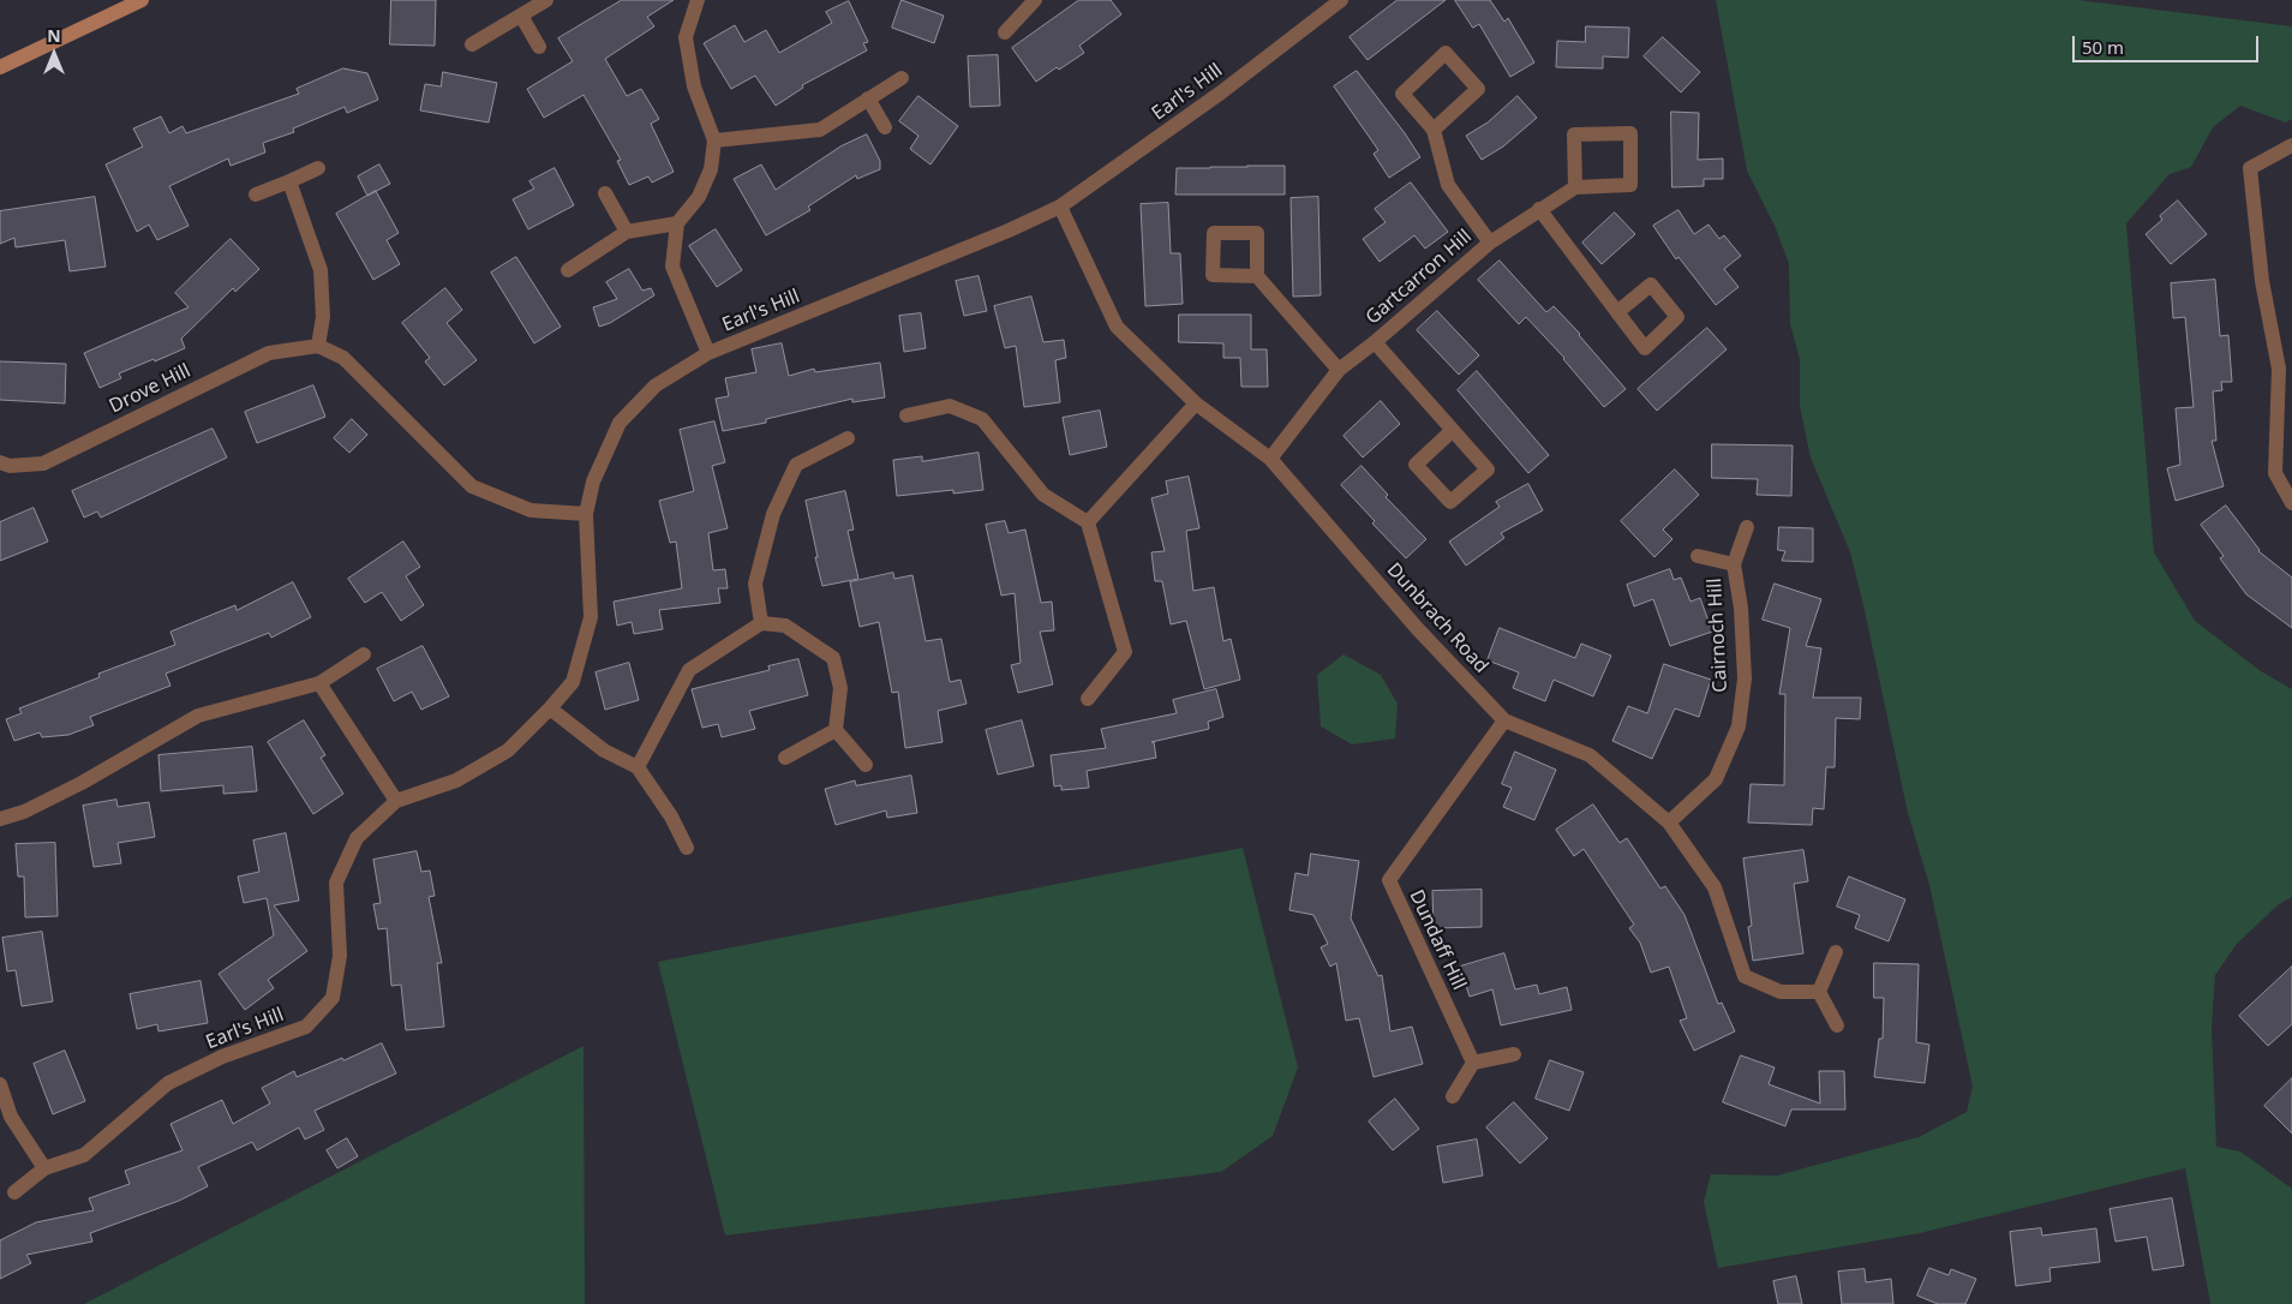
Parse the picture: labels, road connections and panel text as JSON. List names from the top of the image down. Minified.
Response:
{"streets":{"street":["Earl's Hill","Gartcarron Hill","Drove Hill","Dunbrach Road","Cairnoch Hill","Dundaff Hill"]},"crossings":[["Earl's Hill","Dunbrach Road"],["Gartcarron Hill","Dunbrach Road"],["Dunbrach Road","Cairnoch Hill"],["Dunbrach Road","Dundaff Hill"]],"scale_bar":"50 m","north":"top"}
